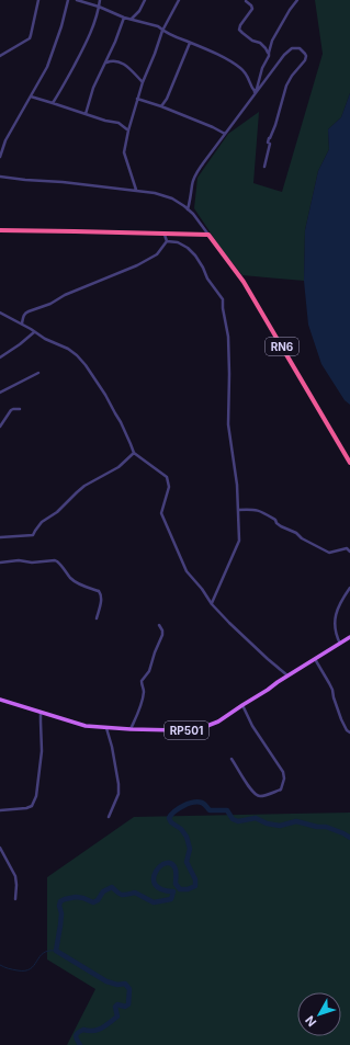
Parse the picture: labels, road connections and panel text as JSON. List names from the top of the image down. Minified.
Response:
{"streets":{"highway":["RN6"],"main road":["RP501"]},"north":"bottom left"}
